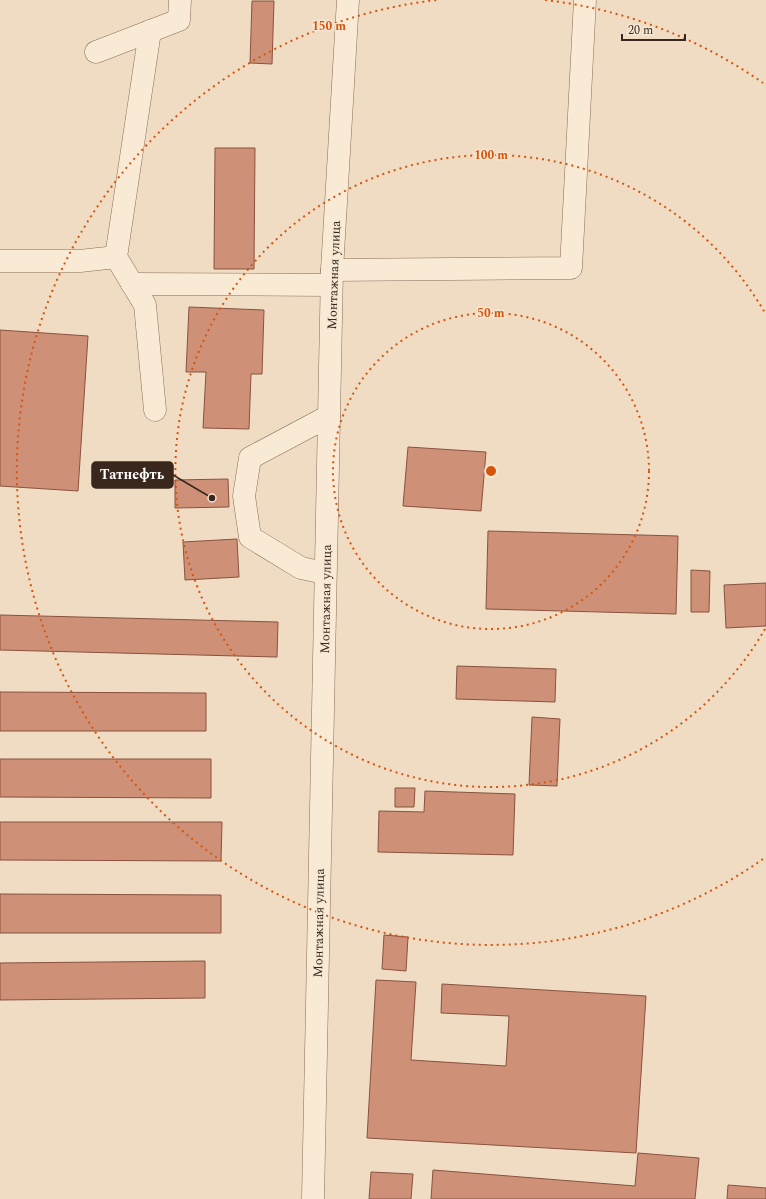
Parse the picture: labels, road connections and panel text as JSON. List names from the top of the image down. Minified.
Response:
{"streets":{"street":["Монтажная улица"]},"places":["Татнефть"],"scale_bar":"20 m","rings":["150 m","100 m","50 m"]}
